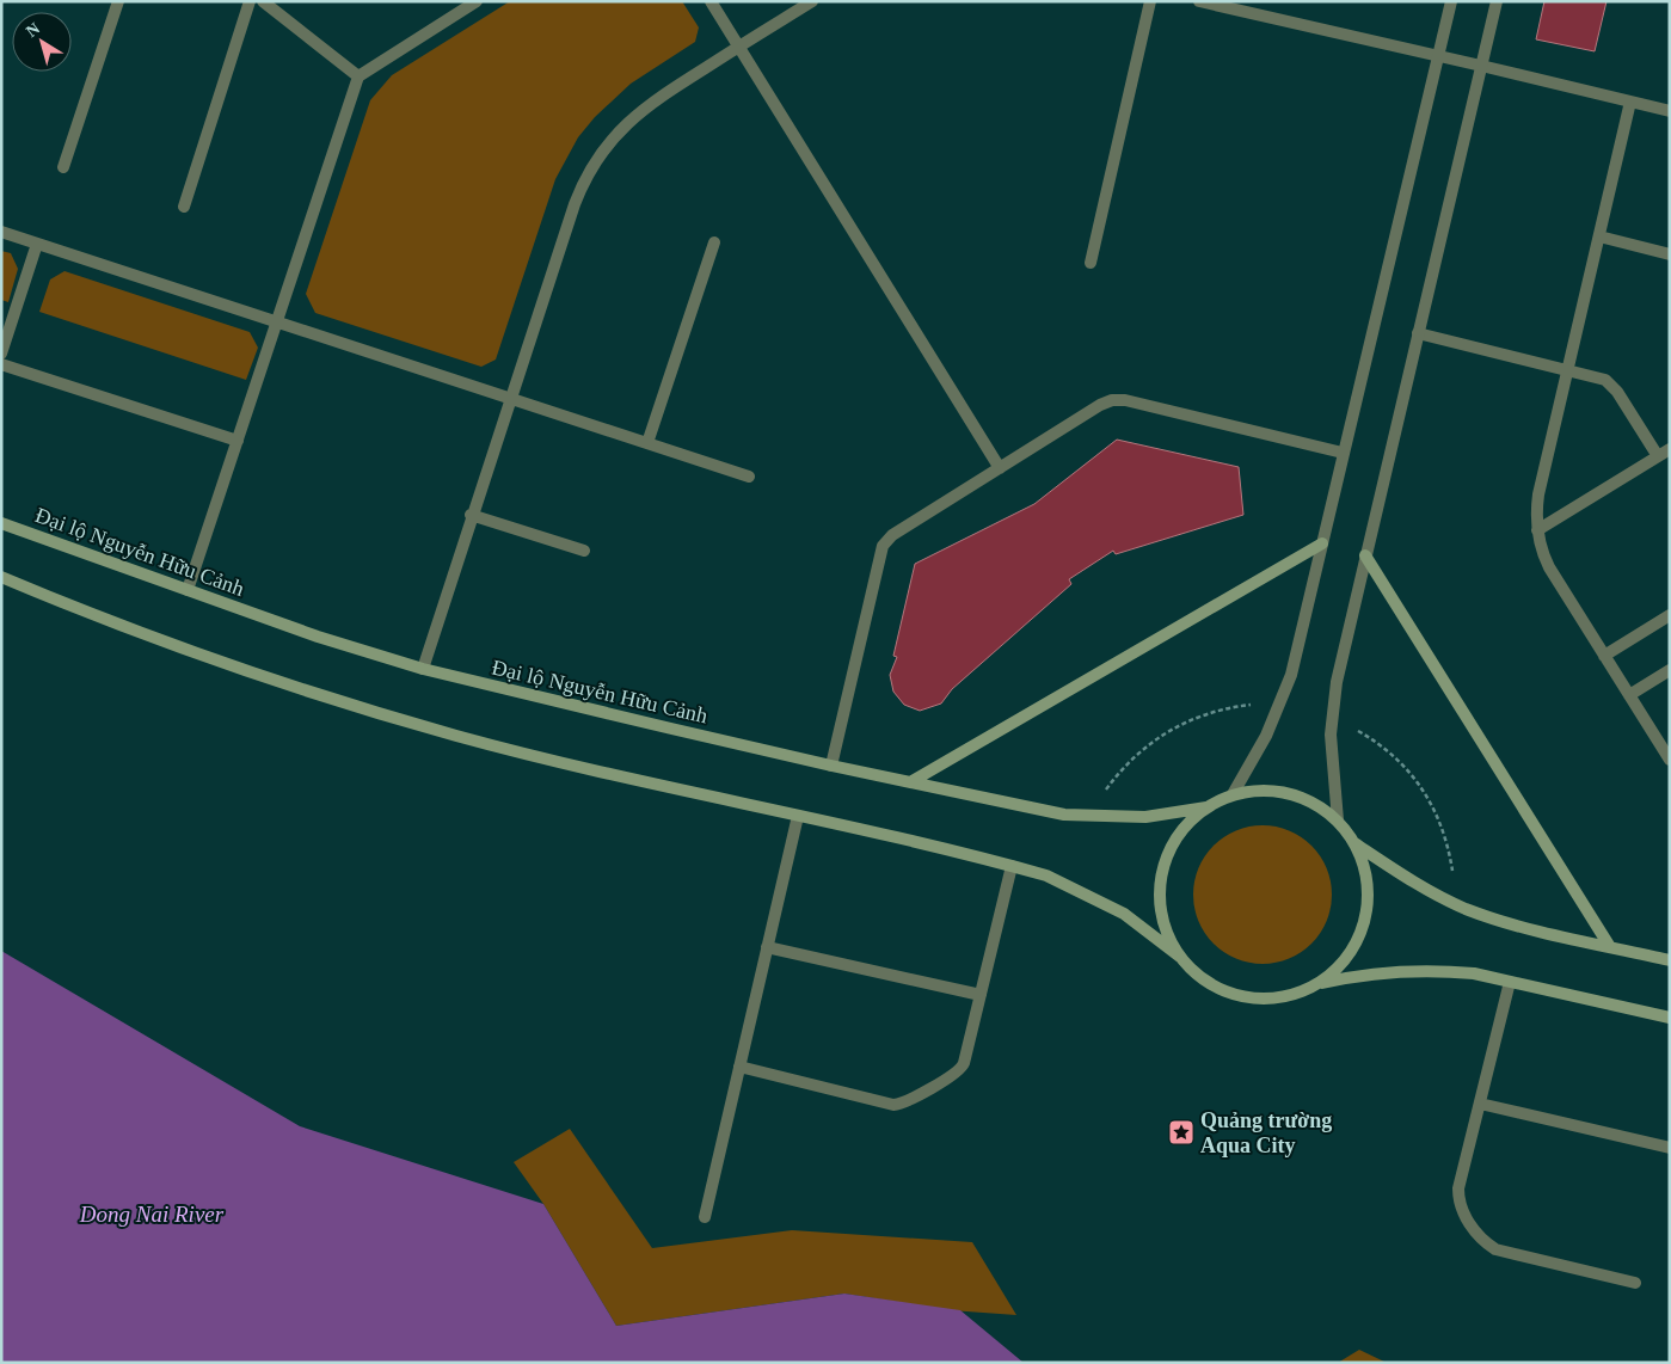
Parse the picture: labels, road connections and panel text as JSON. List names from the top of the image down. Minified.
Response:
{"streets":{"main road":["Đại lộ Nguyễn Hữu Cảnh"]},"water":["Dong Nai River"],"places":{"place":["Quảng trường Aqua City"]},"north":"top left"}
